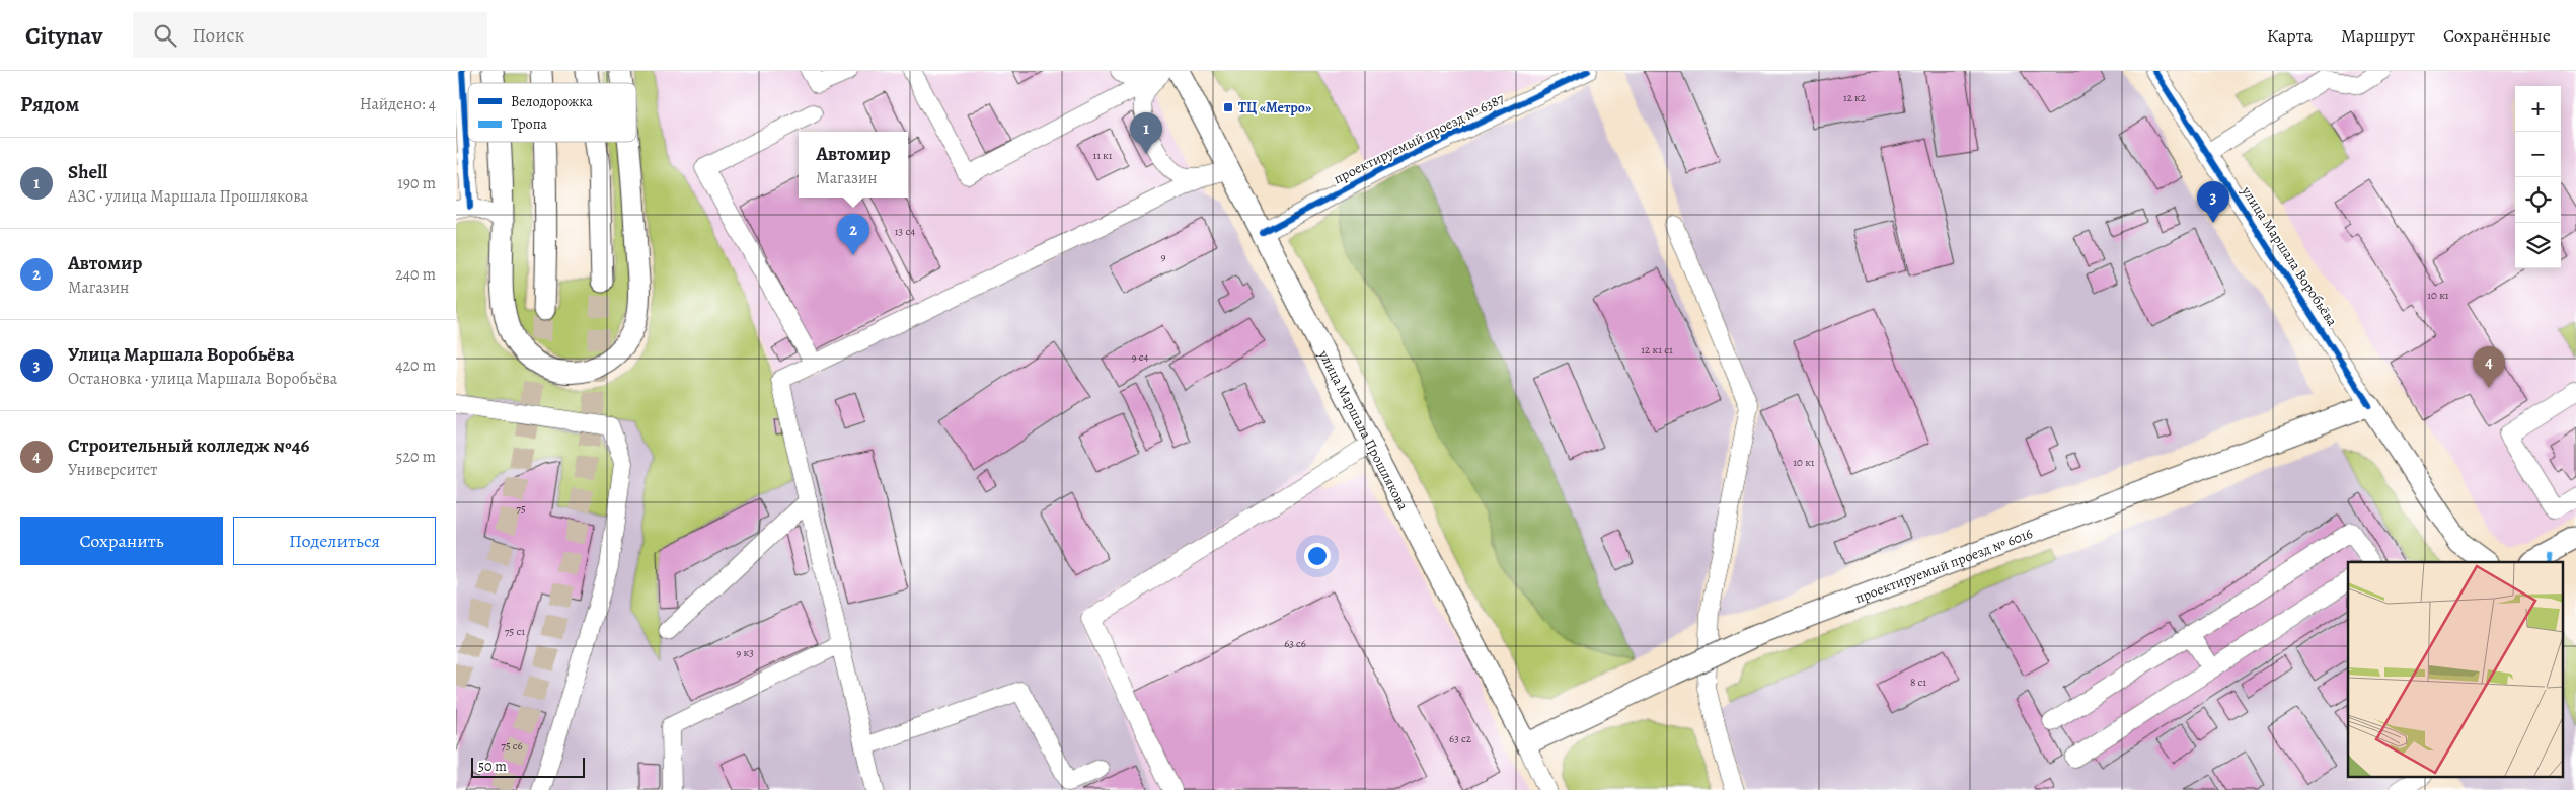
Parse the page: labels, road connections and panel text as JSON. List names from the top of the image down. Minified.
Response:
{"streets":{"main road":["улица Маршала Воробьёва","улица Маршала Прошлякова","проектируемый проезд № 6016"],"street":["проектируемый проезд № 6387"]},"crossings":[["проектируемый проезд № 6387","улица Маршала Прошлякова"],["улица Маршала Воробьёва","проектируемый проезд № 6016"],["улица Маршала Прошлякова","проектируемый проезд № 6016"]],"places":{"transit":["ТЦ «Метро»"]},"house_numbers":["12 к2","11 к1","13 с4","9","10 к1","12 к1 с1","9 с4","10 к1","75","75 с1","63 с6","9 к3","8 с1","63 с2","75 с6"],"legend":["Велодорожка","Тропа"],"scale_bar":"50 m","page":{"header":"Citynav","search":"Поиск","nav":["Карта","Маршрут","Сохранённые"],"heading":["Рядом","Найдено: 4"],"map_buttons":["+","−"],"pins":["1","3","2","4"],"popup":["Автомир","Магазин"],"list":[{"mark":"1","name":"Shell","note":"АЗС · улица Маршала Прошлякова","value":"190 m"},{"mark":"2","name":"Автомир","note":"Магазин","value":"240 m"},{"mark":"3","name":"Улица Маршала Воробьёва","note":"Остановка · улица Маршала Воробьёва","value":"420 m"},{"mark":"4","name":"Строительный колледж №46","note":"Университет","value":"520 m"}],"buttons":["Сохранить","Поделиться"],"scale":"50 m"}}
